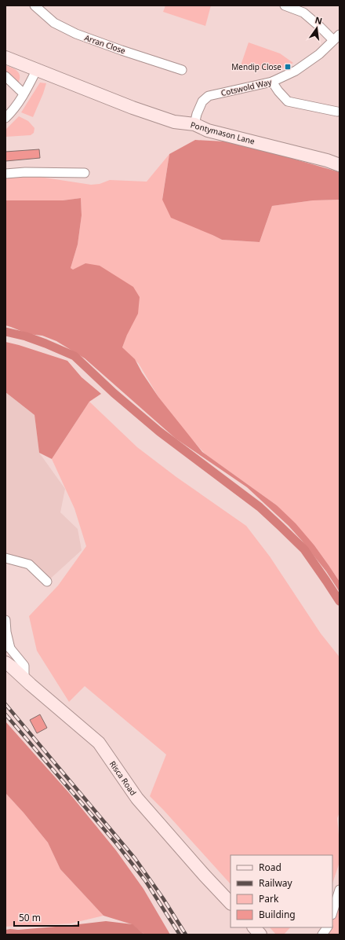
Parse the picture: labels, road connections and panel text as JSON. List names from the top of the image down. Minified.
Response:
{"streets":{"street":["Arran Close","Cotswold Way","Pontymason Lane","Risca Road"]},"crossings":[["Cotswold Way","Pontymason Lane"]],"places":{"transit":["Mendip Close"]},"legend":["Road","Railway","Park","Building"],"scale_bar":"50 m","north":"top"}
